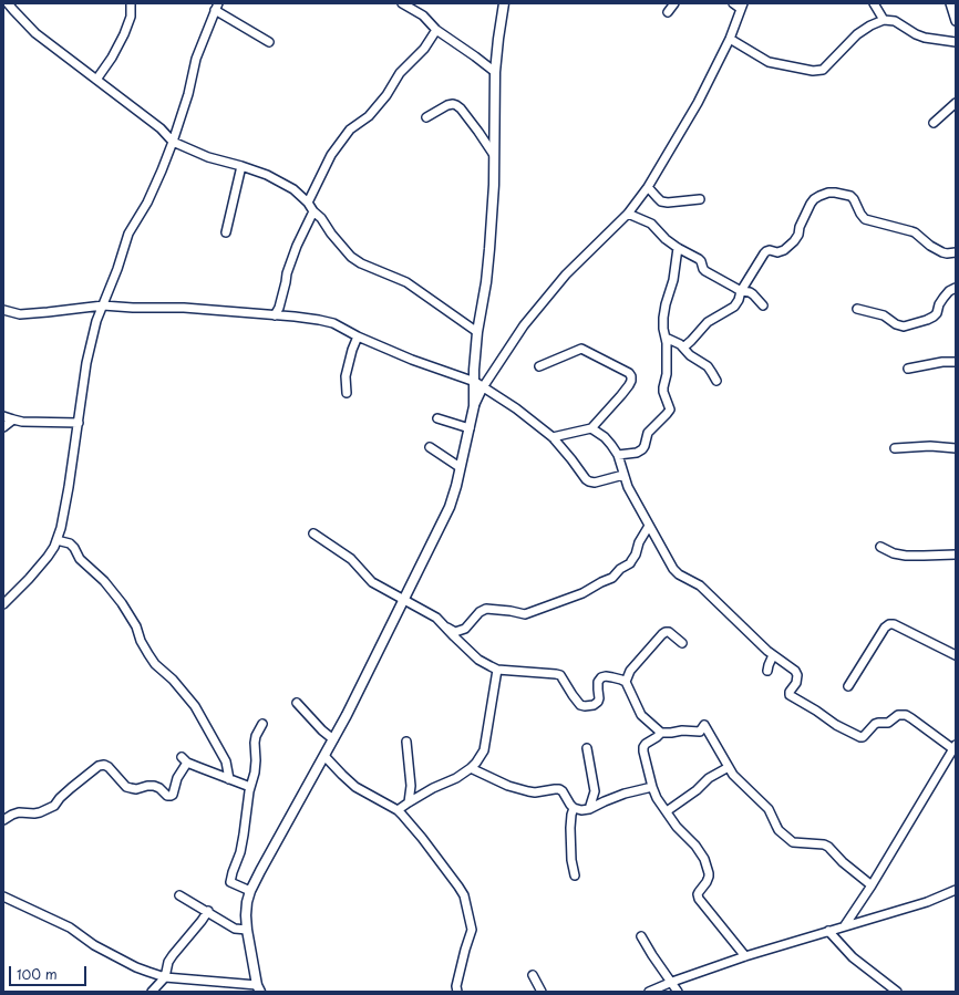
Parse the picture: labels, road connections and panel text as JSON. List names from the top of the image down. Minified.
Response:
{"scale_bar":"100 m"}
